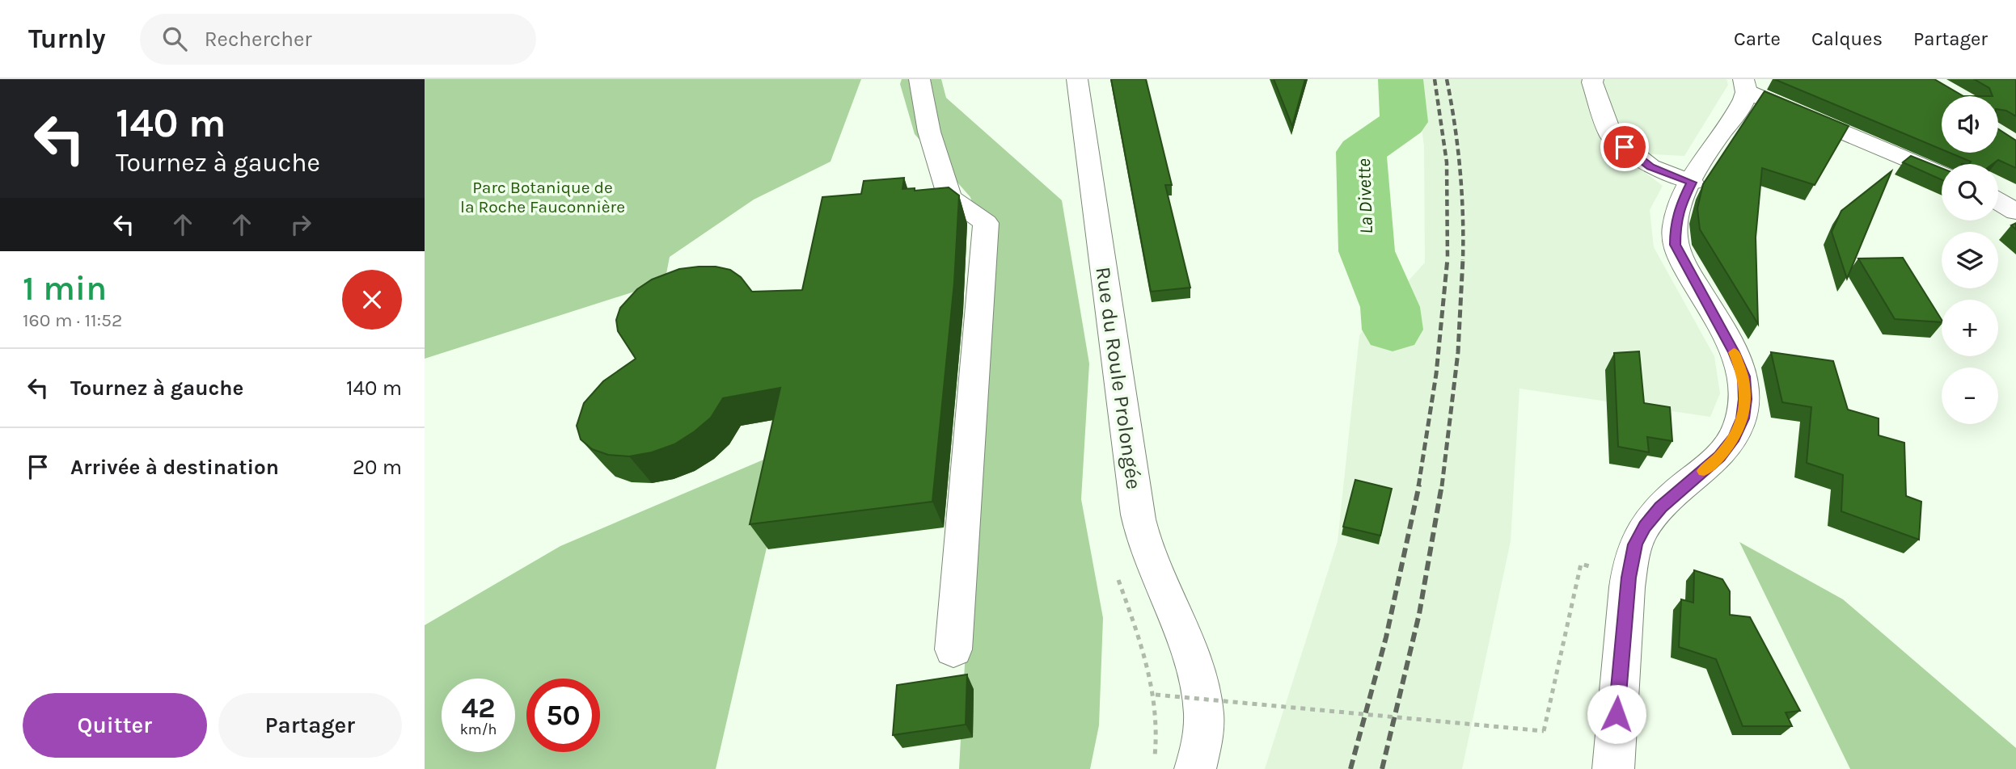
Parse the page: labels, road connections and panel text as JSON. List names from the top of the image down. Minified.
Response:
{"streets":{"street":["Rue du Roule Prolongée"]},"water":["La Divette"],"parks":["Parc Botanique de la Roche Fauconnière"],"page":{"header":"Turnly","search":"Rechercher","nav":["Carte","Calques","Partager"],"turn":["140 m","Tournez à gauche"],"map_buttons":["+","−"],"heading":["1 min","160 m · 11:52"],"list":[{"name":"Tournez à gauche","value":"140 m"},{"name":"Arrivée à destination","value":"20 m"}],"speed":"42 km/h","limit":"50","buttons":["Quitter","Partager"]}}
